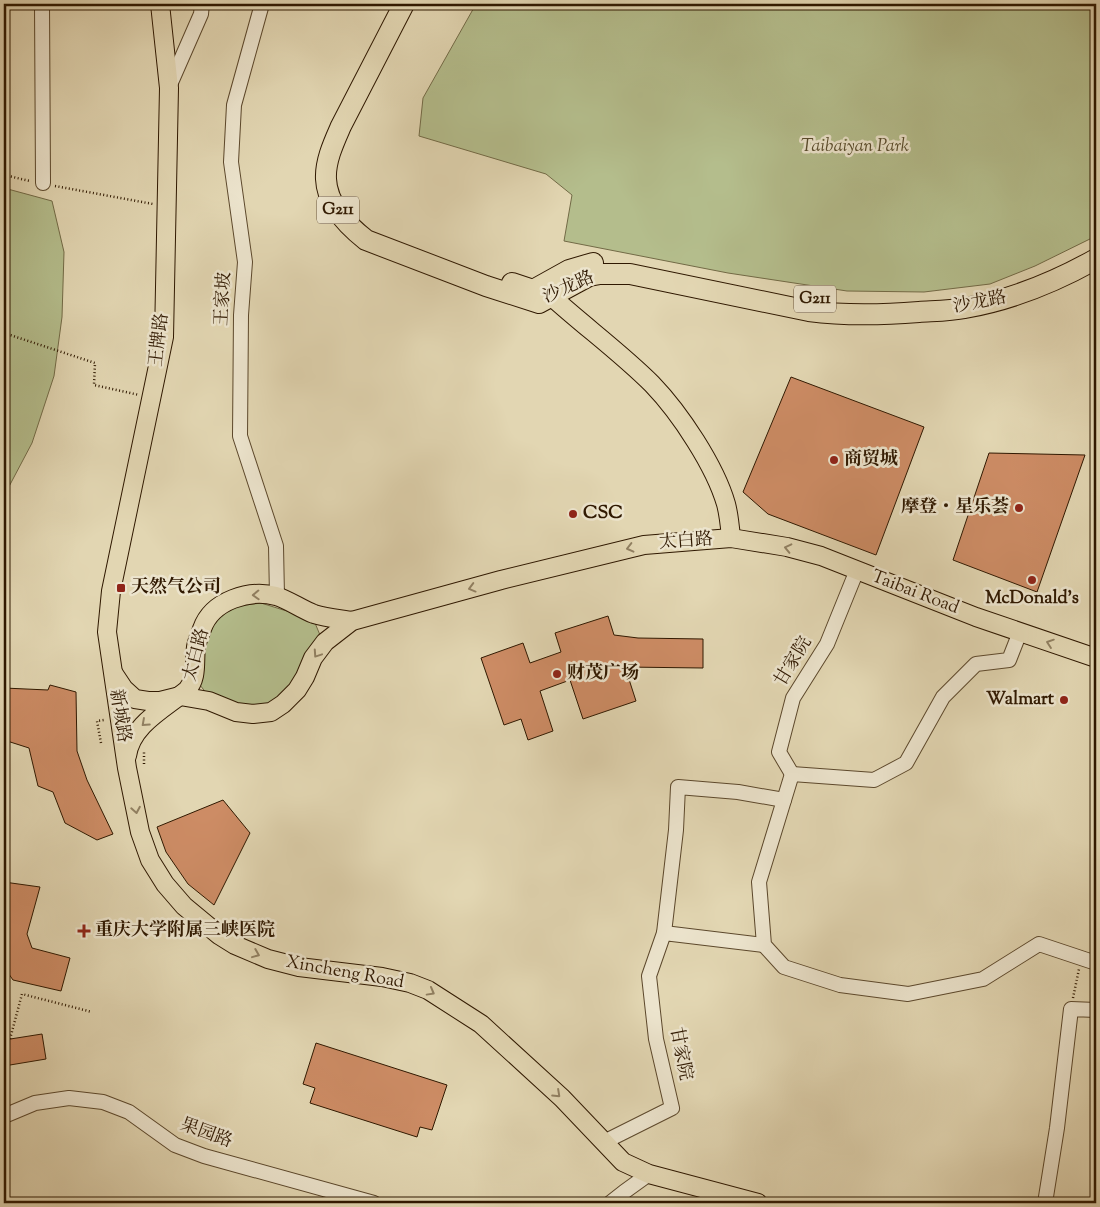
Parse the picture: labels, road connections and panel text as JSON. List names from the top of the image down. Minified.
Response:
{"streets":{"highway":["G211","沙龙路"],"main road":["王牌路","太白路","Taibai Road","新城路","Xincheng Road"],"street":["王家坡","甘家院","果园路"]},"crossings":[["沙龙路","太白路"],["王家坡","太白路"],["王牌路","太白路"],["王牌路","新城路"],["太白路","Taibai Road"],["太白路","新城路"],["太白路","Xincheng Road"],["Taibai Road","甘家院"],["甘家院","Xincheng Road"],["新城路","Xincheng Road"]],"one_way":["太白路","Taibai Road","Xincheng Road"],"parks":["Taibaiyan Park"],"places":{"other":["商贸城","摩登・星乐荟","CSC","McDonald's","财茂广场","Walmart"],"transit":["天然气公司"],"health":["重庆大学附属三峡医院"]}}
